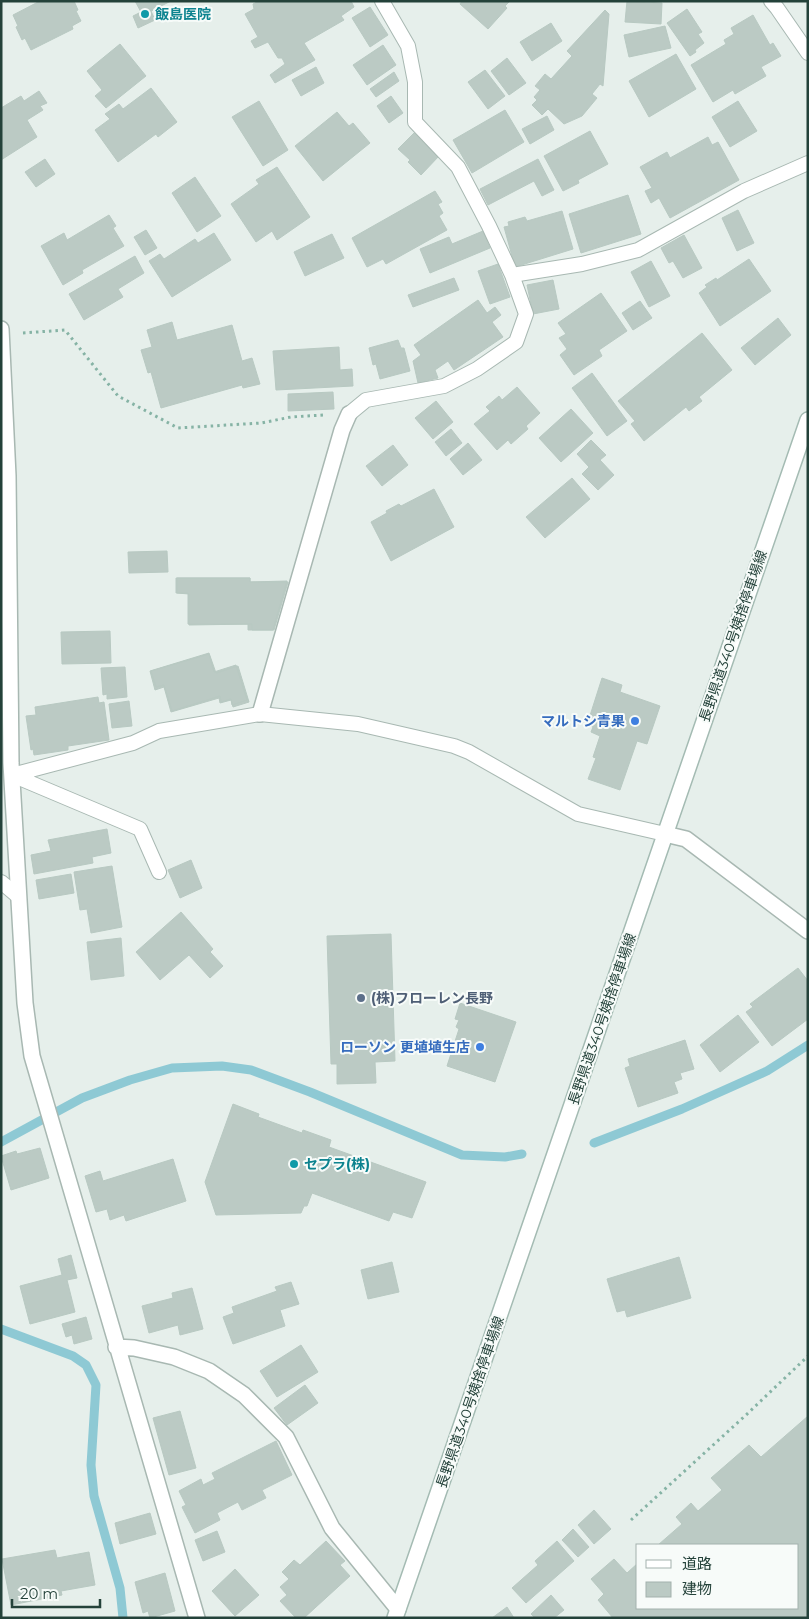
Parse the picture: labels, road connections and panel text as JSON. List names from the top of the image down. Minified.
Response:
{"streets":{"street":["長野県道340号姨捨停車場線"]},"places":["飯島医院","マルトシ青果","(株)フローレン長野","ローソン 更埴埴生店","セプラ(株)"],"legend":["道路","建物"],"scale_bar":"20 m"}
